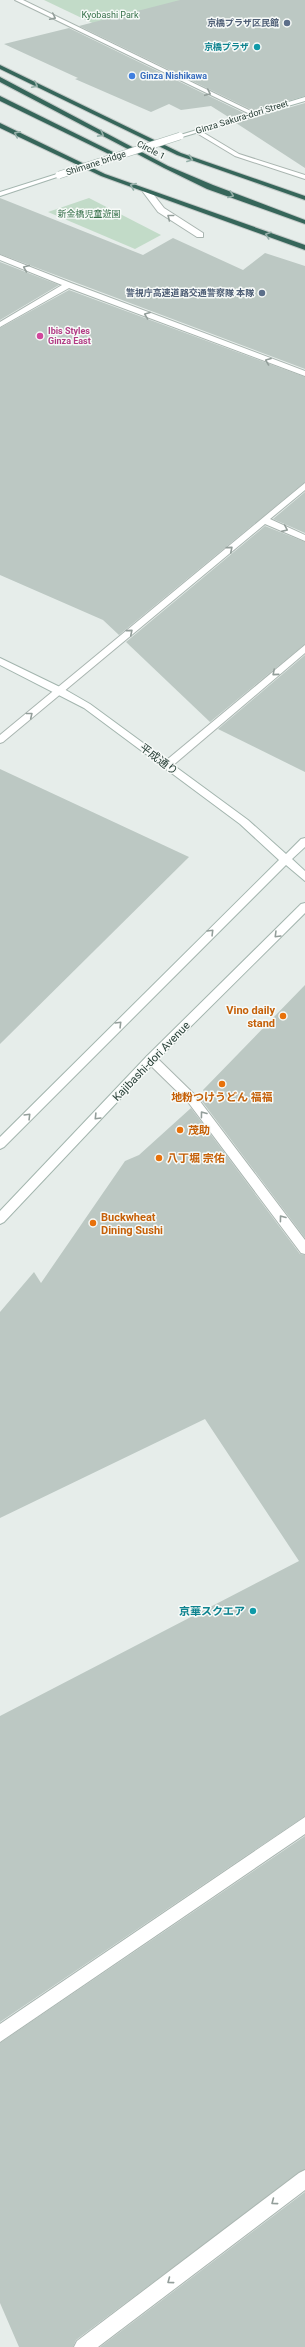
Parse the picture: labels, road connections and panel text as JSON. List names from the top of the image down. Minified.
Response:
{"streets":{"highway":["Circle 1"],"street":["Ginza Sakura-dori Street","Shimane bridge","平成通り","Kajibashi-dori Avenue"]},"crossings":[["Ginza Sakura-dori Street","Shimane bridge"]],"parks":["Kyobashi Park","新金橋児童遊園"],"places":["京橋プラザ区民館","京橋プラザ","Ginza Nishikawa","警視庁高速道路交通警察隊 本隊","Ibis Styles Ginza East","Vino daily stand","地粉つけうどん 福福","茂助","八丁堀 宗佑","Buckwheat Dining Sushi","京華スクエア"]}
